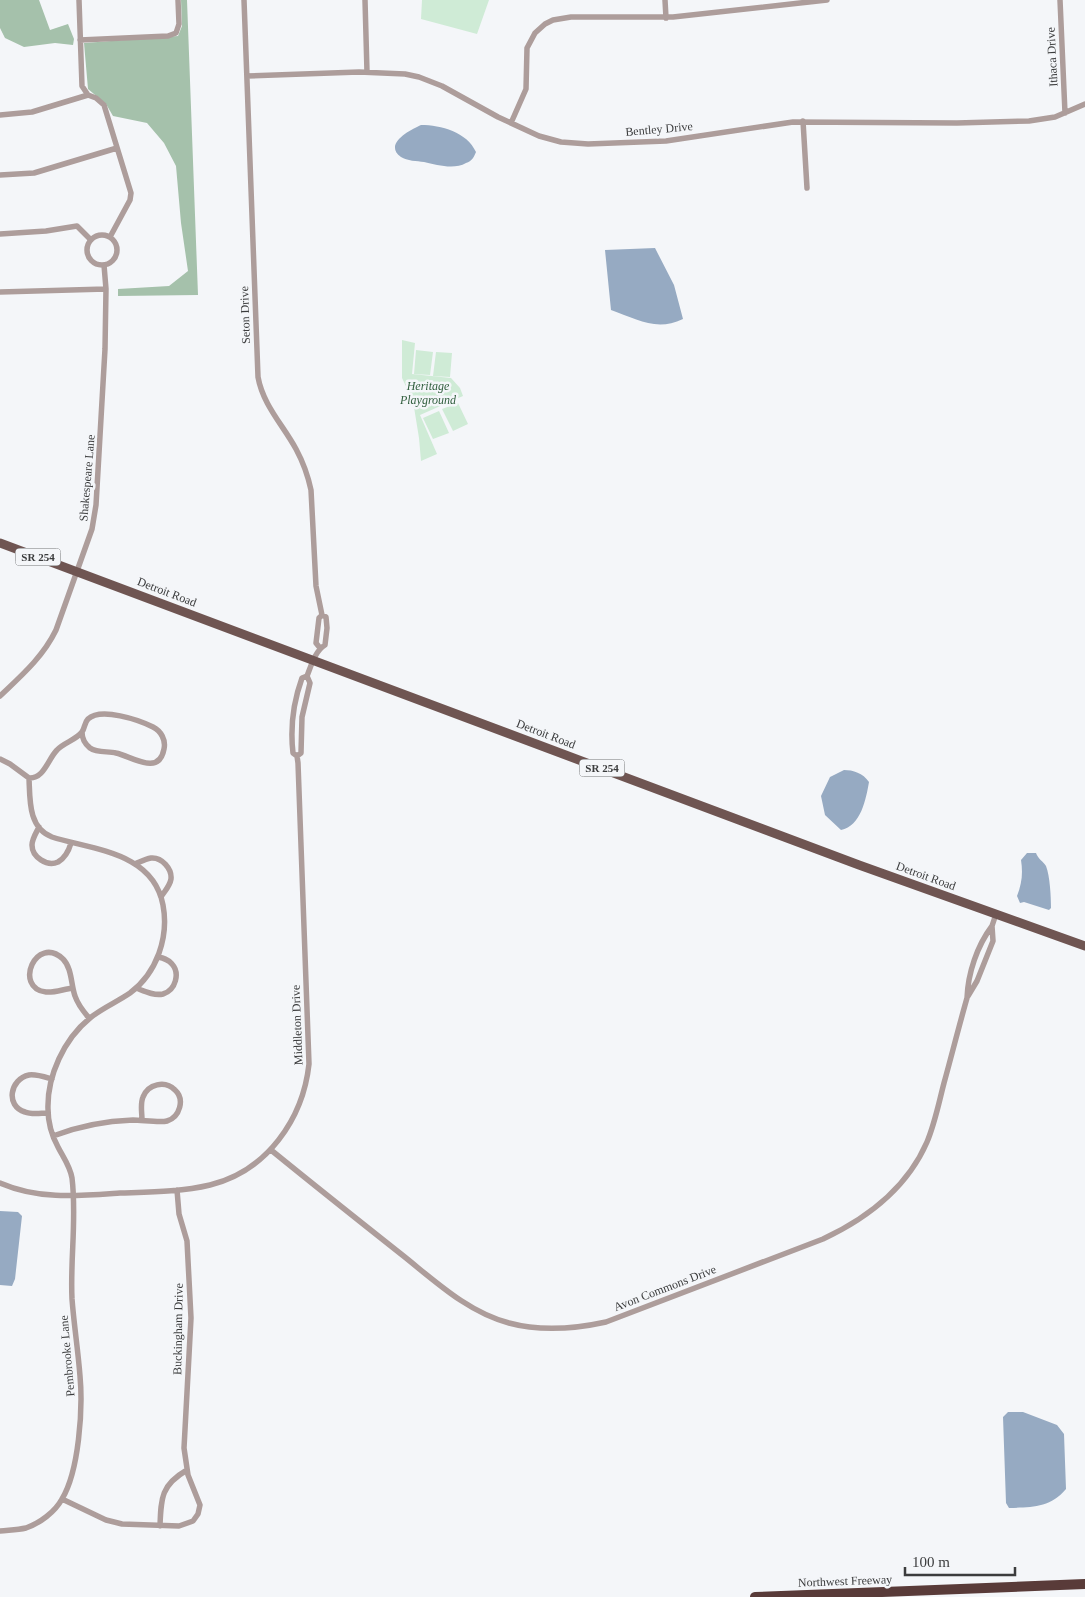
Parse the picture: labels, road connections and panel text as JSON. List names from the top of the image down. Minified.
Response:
{"streets":{"highway":["Northwest Freeway"],"main road":["SR 254","Detroit Road"],"street":["Ithaca Drive","Bentley Drive","Seton Drive","Shakespeare Lane","Middleton Drive","Avon Commons Drive","Buckingham Drive","Pembrooke Lane"]},"crossings":[["Ithaca Drive","Bentley Drive"],["Bentley Drive","Seton Drive"],["Seton Drive","Detroit Road"],["Seton Drive","Middleton Drive"],["Shakespeare Lane","Detroit Road"],["Detroit Road","Middleton Drive"],["Detroit Road","Avon Commons Drive"],["Middleton Drive","Avon Commons Drive"],["Middleton Drive","Buckingham Drive"],["Middleton Drive","Pembrooke Lane"],["Buckingham Drive","Pembrooke Lane"]],"parks":["Heritage Playground"],"scale_bar":"100 m"}
